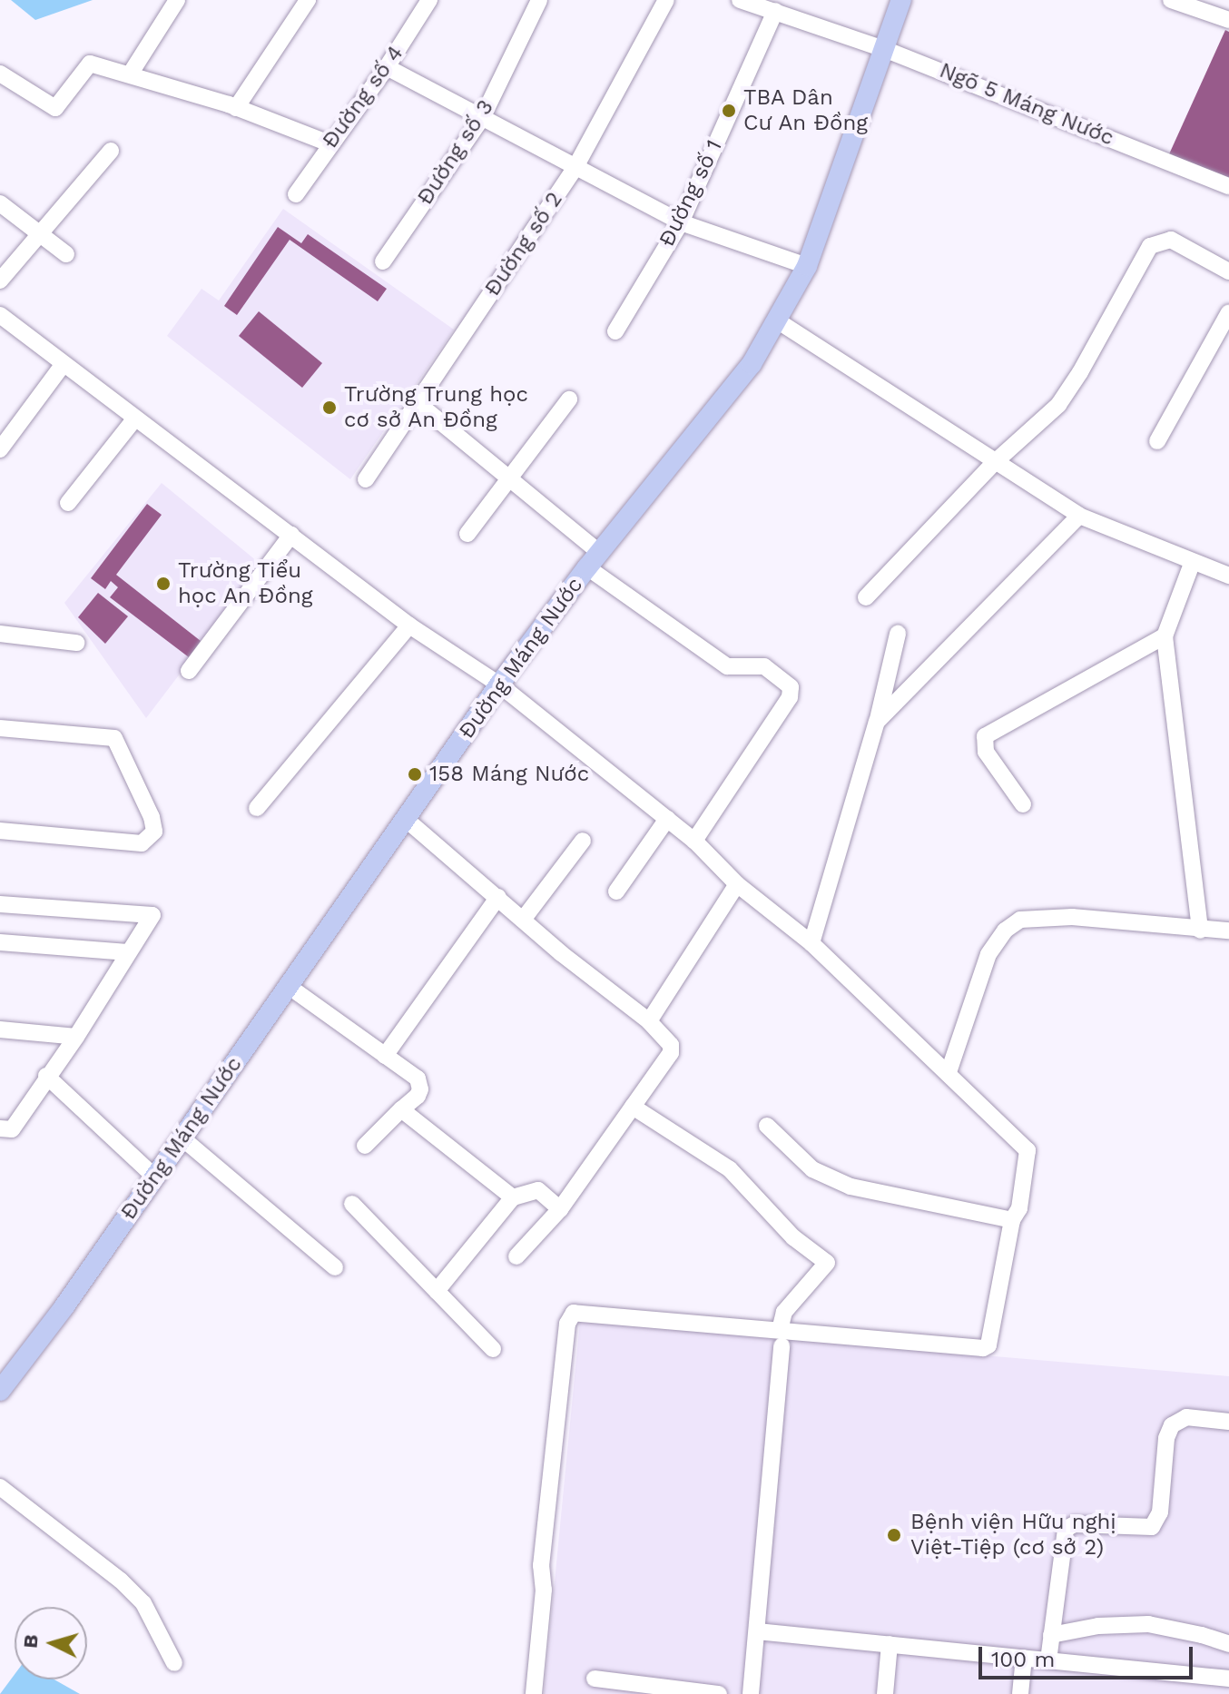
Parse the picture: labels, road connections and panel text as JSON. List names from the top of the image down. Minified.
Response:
{"streets":{"main road":["Đường Máng Nước"],"street":["Đường số 4","Ngõ 5 Máng Nước","Đường số 3","Đường số 1","Đường số 2"]},"crossings":[["Ngõ 5 Máng Nước","Đường số 1"],["Ngõ 5 Máng Nước","Đường Máng Nước"]],"places":["TBA Dân Cư An Đồng","Trường Trung học cơ sở An Đồng","Trường Tiểu học An Đồng","158 Máng Nước","Bệnh viện Hữu nghị Việt-Tiệp (cơ sở 2)"],"scale_bar":"100 m","north":"left"}
